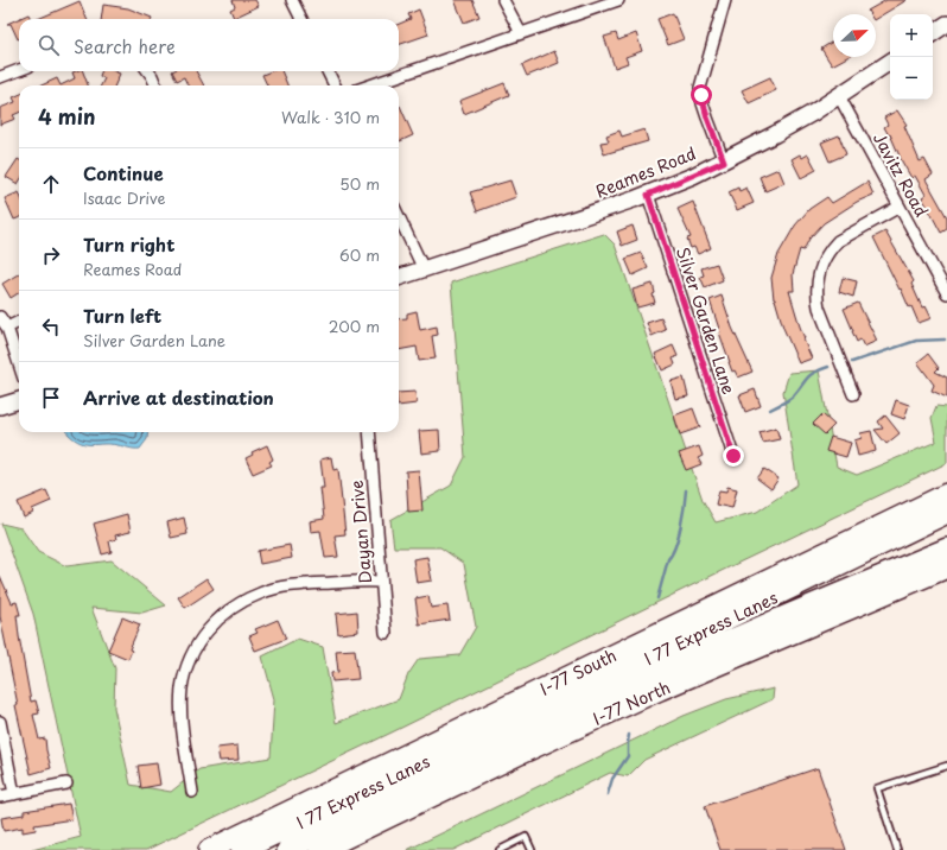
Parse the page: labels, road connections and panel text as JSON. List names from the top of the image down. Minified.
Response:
{"streets":{"highway":["I 77 Express Lanes","I-77 South","I-77 North"],"main road":["Reames Road"],"street":["Javitz Road","Silver Garden Lane","Dayan Drive"]},"crossings":[["Reames Road","Javitz Road"],["Reames Road","Silver Garden Lane"],["I 77 Express Lanes","I-77 South"]],"north":"top right","page":{"map_buttons":["+","−"],"search":"Search here","heading":["4 min","Walk · 310 m"],"list":[["Continue","Isaac Drive","50 m"],["Turn right","Reames Road","60 m"],["Turn left","Silver Garden Lane","200 m"],"Arrive at destination"]}}
